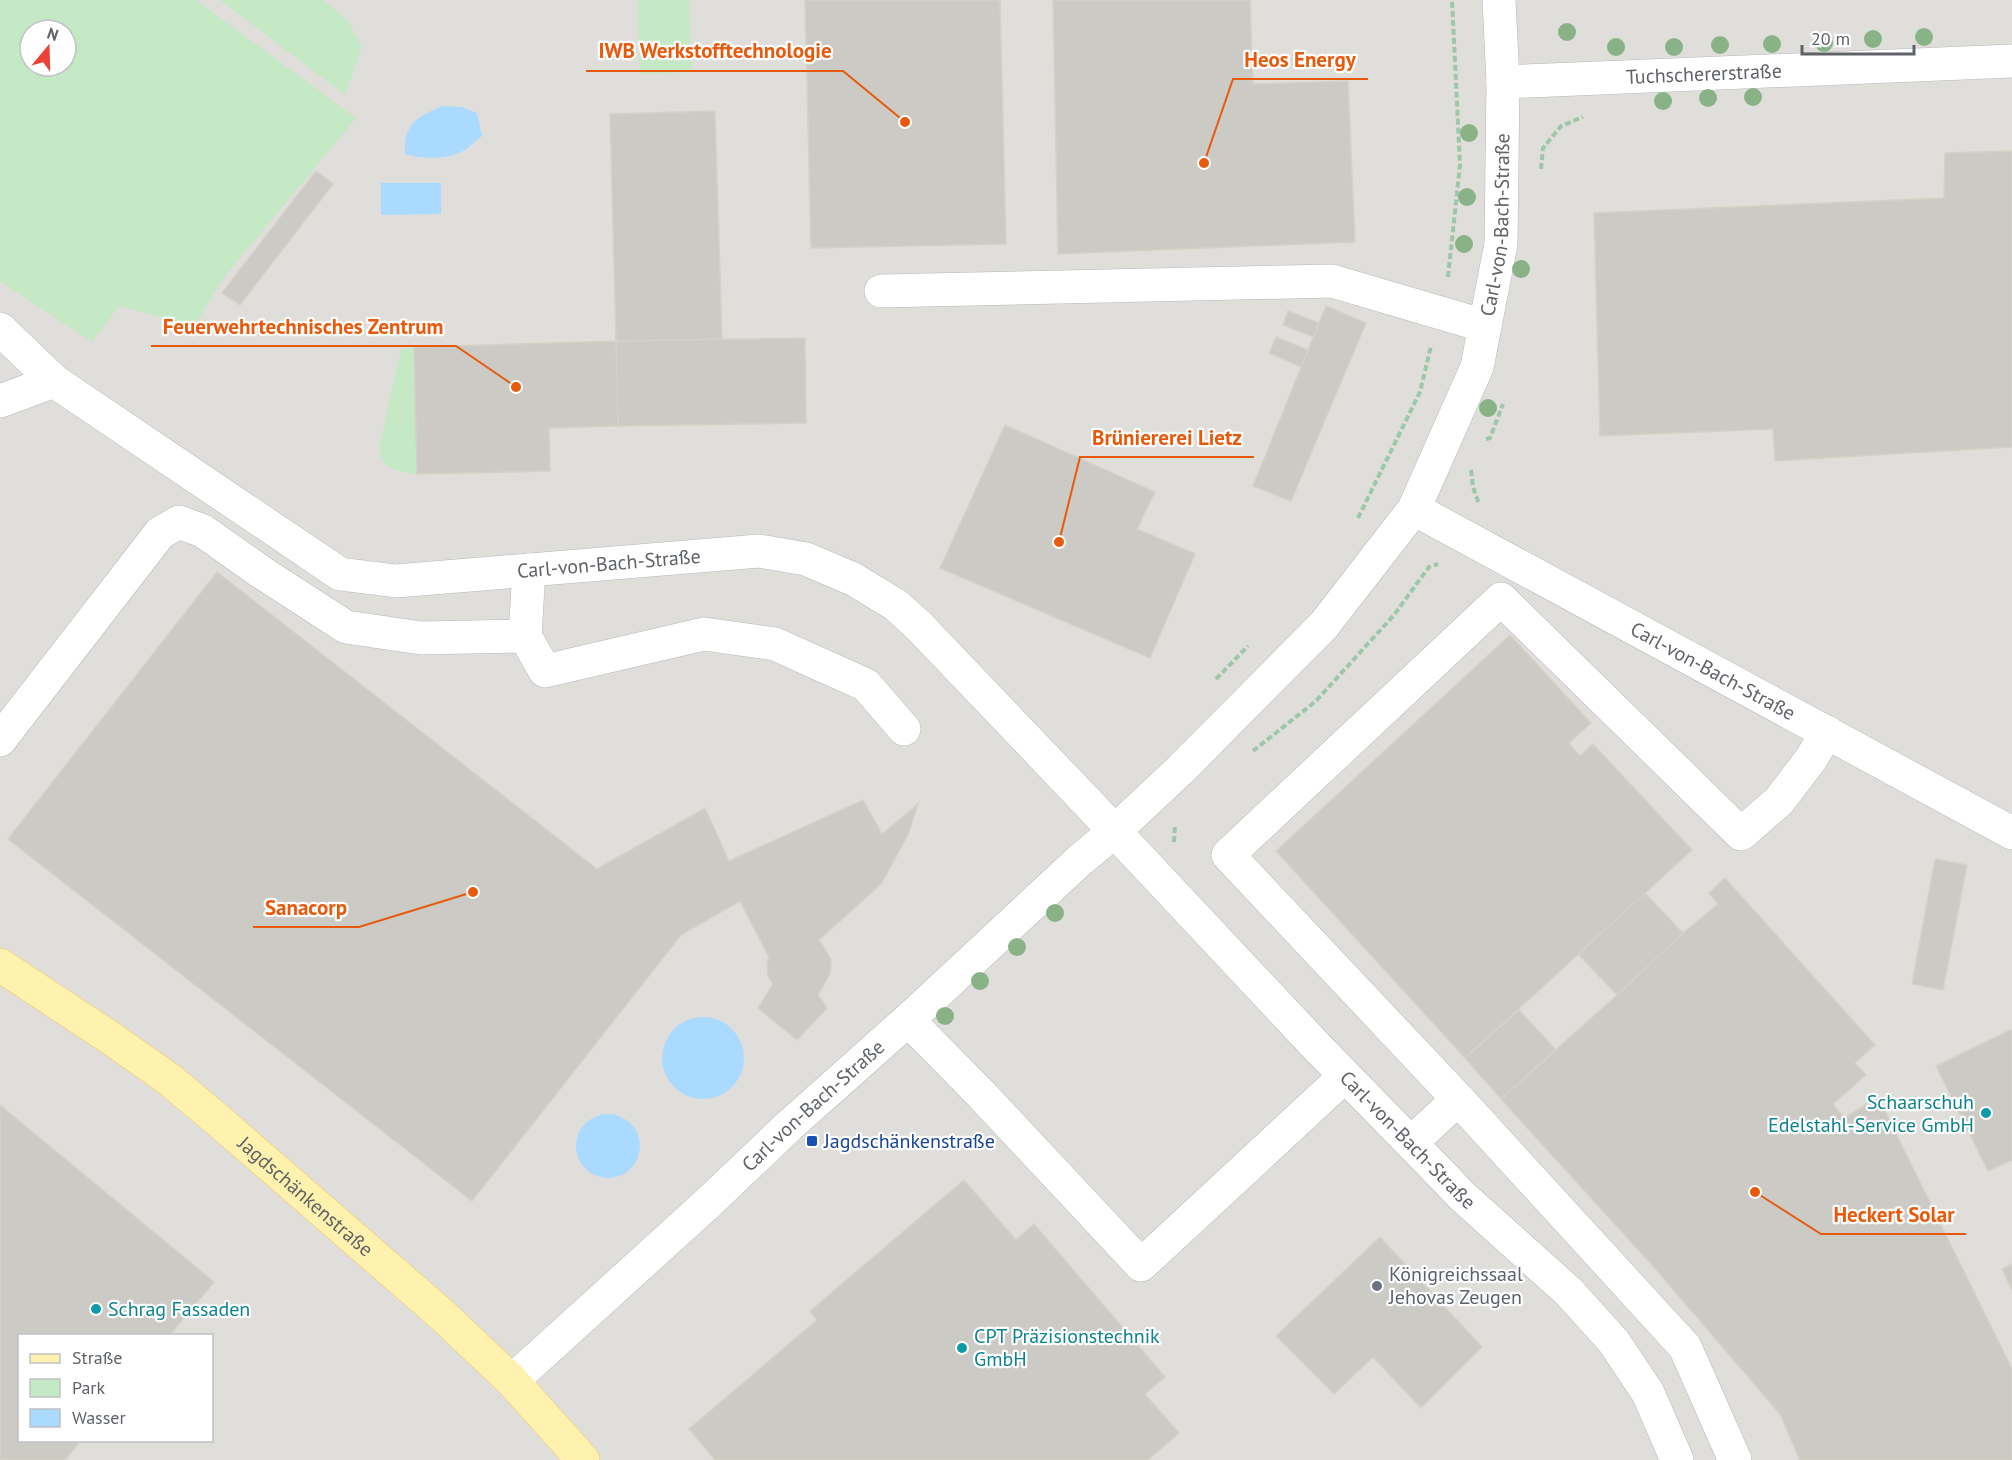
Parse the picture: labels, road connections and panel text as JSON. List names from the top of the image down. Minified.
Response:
{"streets":{"main road":["Jagdschänkenstraße"],"street":["Tuchschererstraße","Carl-von-Bach-Straße"]},"crossings":[["Tuchschererstraße","Carl-von-Bach-Straße"],["Carl-von-Bach-Straße","Jagdschänkenstraße"]],"places":{"other":["IWB Werkstofftechnologie","Heos Energy","Feuerwehrtechnisches Zentrum","Brüniererei Lietz","Sanacorp","Schaarschuh Edelstahl-Service GmbH","Heckert Solar","Königreichssaal Jehovas Zeugen","Schrag Fassaden","CPT Präzisionstechnik GmbH"],"transit":["Jagdschänkenstraße"]},"legend":["Straße","Park","Wasser"],"scale_bar":"20 m","north":"top"}
